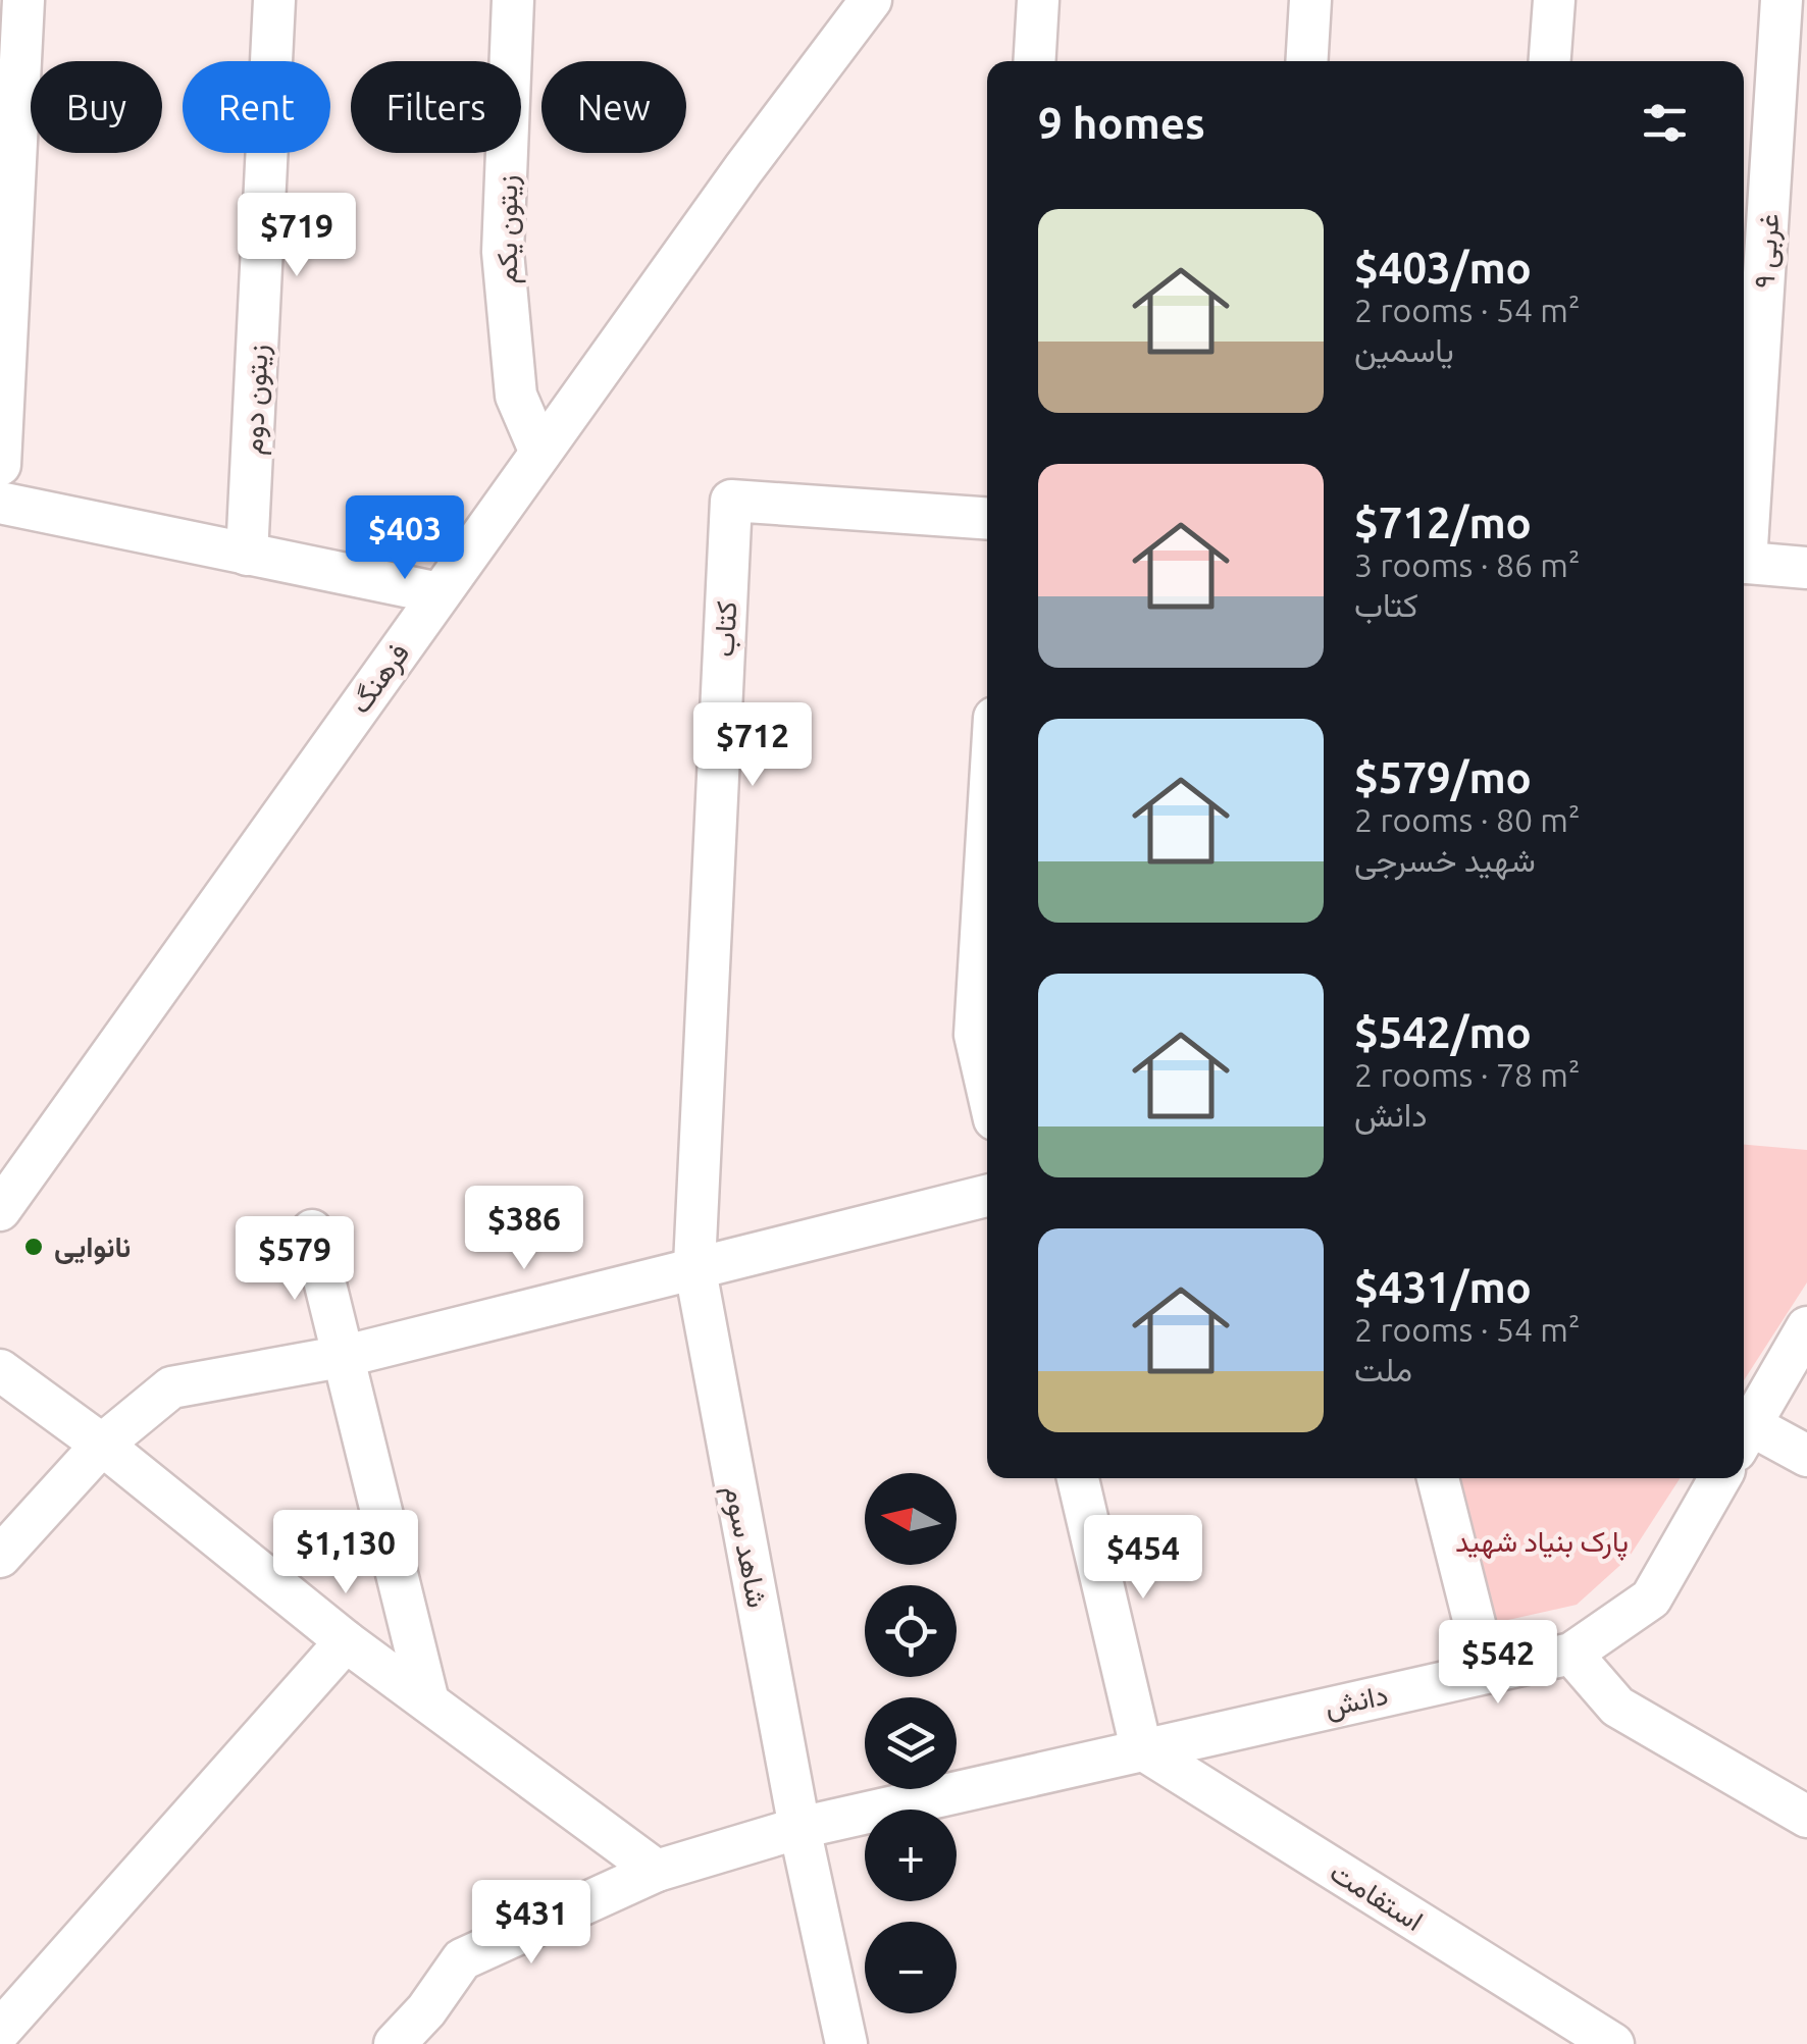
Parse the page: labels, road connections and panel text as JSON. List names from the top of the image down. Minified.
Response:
{"streets":{"street":["زیتون یکم","غربی ۹","زیتون دوم","کتاب","فرهنگ","شاهد سوم","دانش","استفامت"]},"crossings":[["زیتون یکم","فرهنگ"],["کتاب","شاهد سوم"],["شاهد سوم","دانش"],["دانش","استفامت"]],"parks":["پارک بنیاد شهید"],"places":["نانوایی"],"north":"left","page":{"chip":["Buy","Rent","Filters","New"],"heading":"9 homes","list":[{"name":"$403/mo","note":"2 rooms · 54 m² · یاسمین"},{"name":"$712/mo","note":"3 rooms · 86 m² · کتاب"},{"name":"$579/mo","note":"2 rooms · 80 m² · شهید خسرجی"},{"name":"$542/mo","note":"2 rooms · 78 m² · دانش"},{"name":"$431/mo","note":"2 rooms · 54 m² · ملت"}],"price":["$719","$403","$712","$386","$579","$1,130","$454","$542","$431"],"map_buttons":["+","−"]}}
